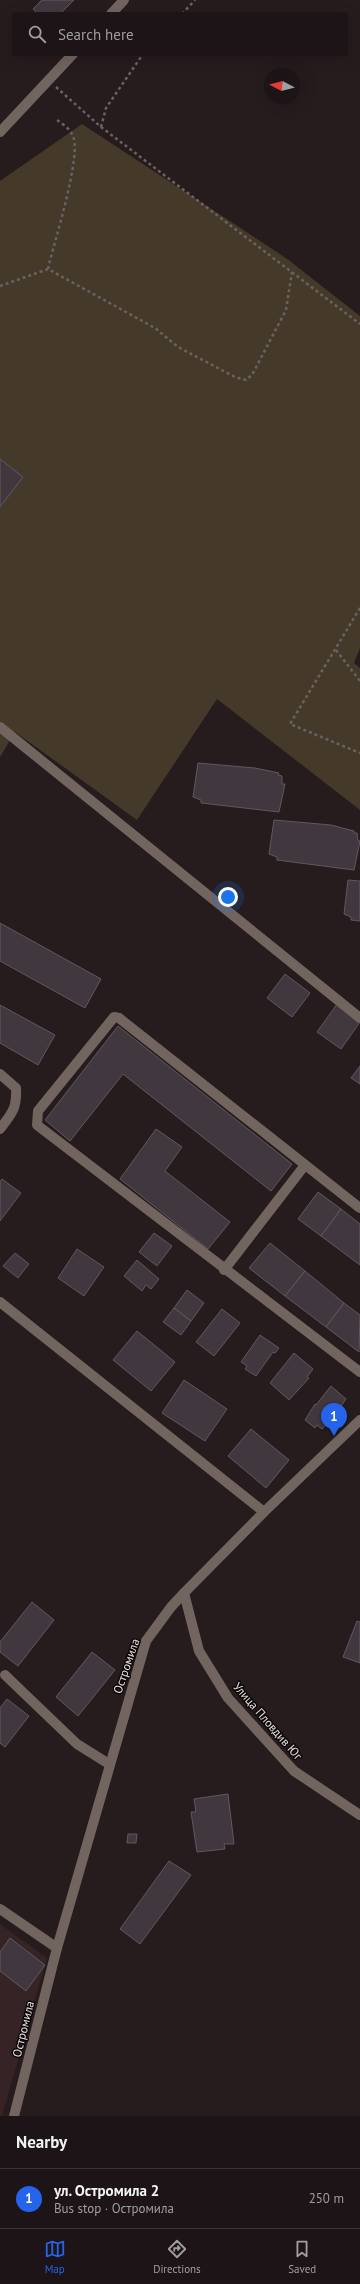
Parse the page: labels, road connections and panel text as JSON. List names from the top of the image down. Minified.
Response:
{"streets":{"street":["Остромила","Улица Пловдив Юг"]},"crossings":[["Остромила","Улица Пловдив Юг"]],"north":"left","page":{"search":"Search here","pins":"1","heading":"Nearby","list":[{"mark":"1","name":"ул. Остромила 2","note":"Bus stop · Остромила","value":"250 m"}],"nav":["Map","Directions","Saved"]}}
